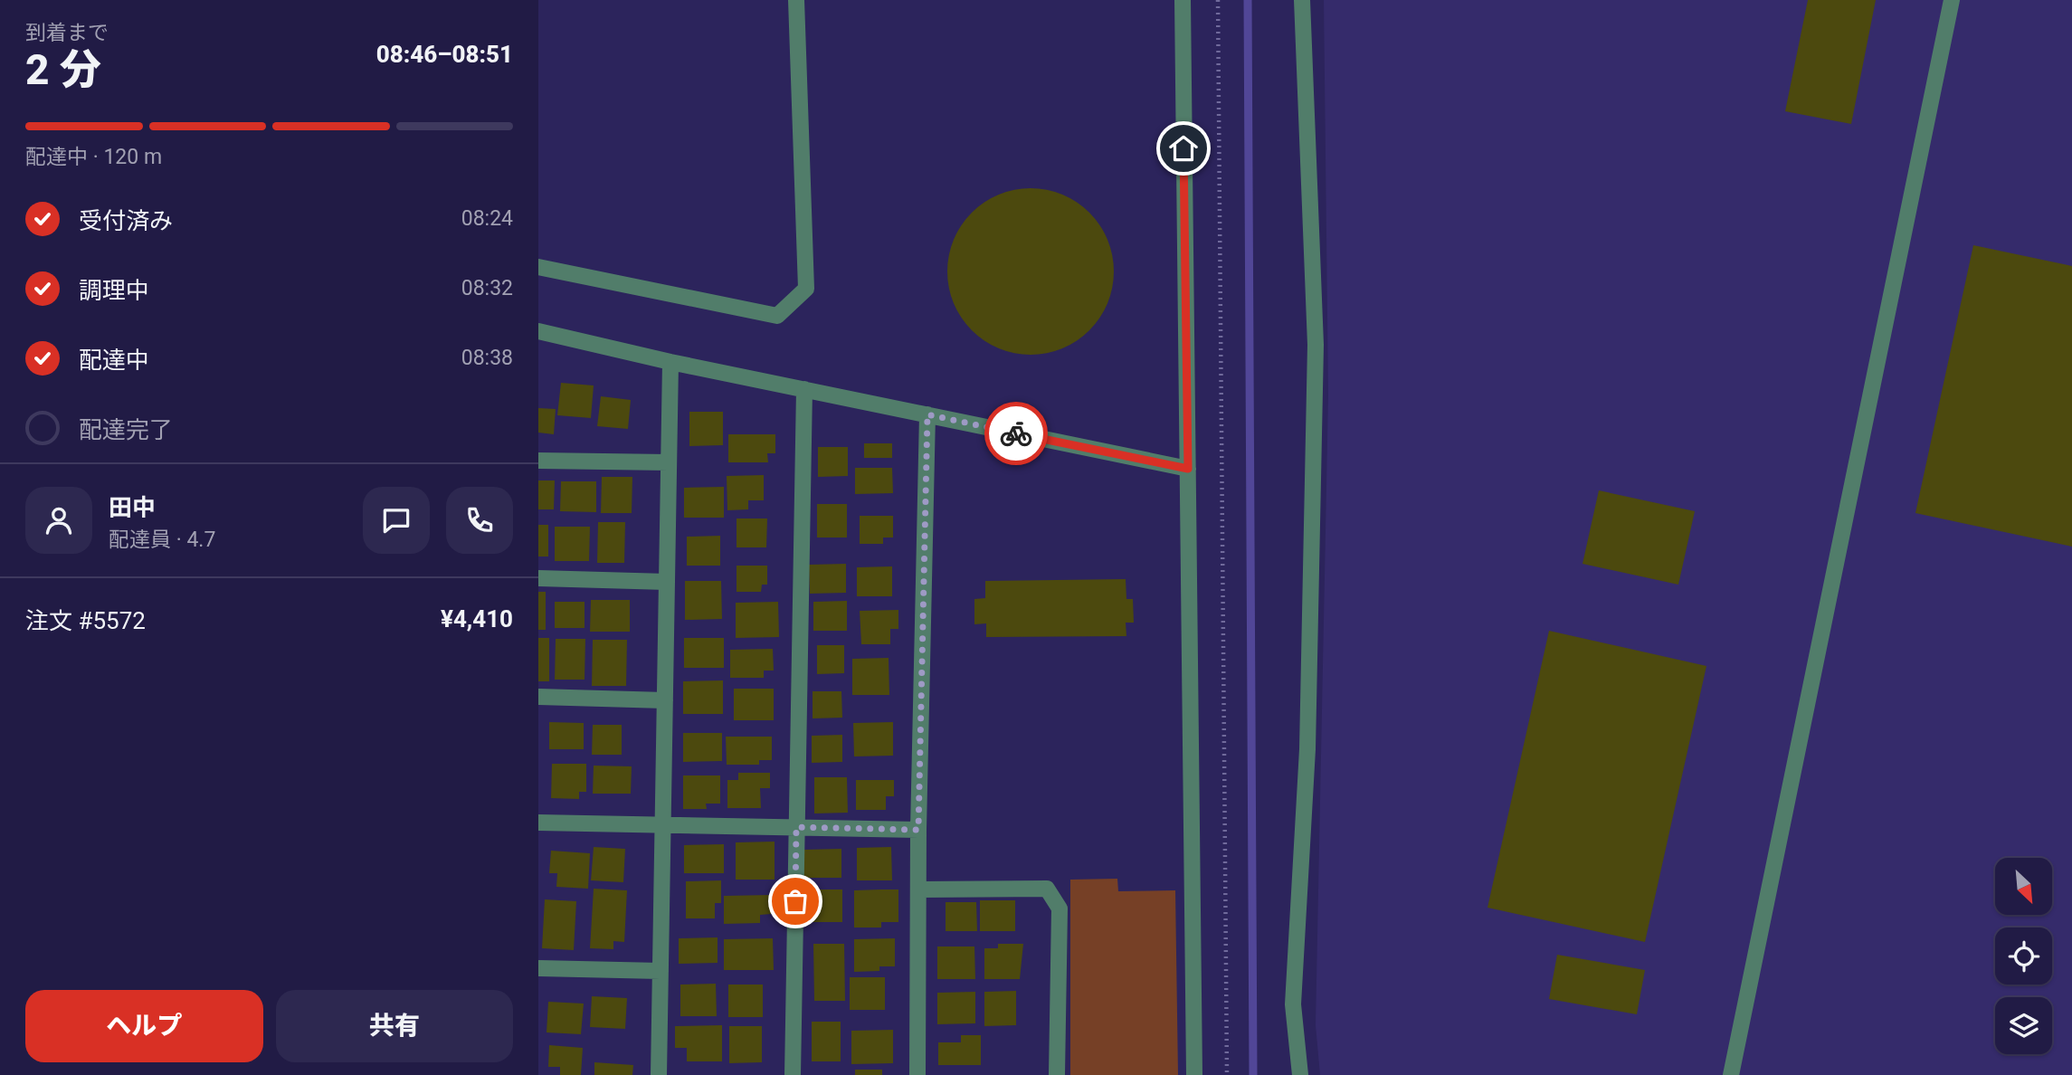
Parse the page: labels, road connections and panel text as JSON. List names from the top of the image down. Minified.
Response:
{"north":"bottom right","page":{"heading":["2 分","到着まで","08:46–08:51"],"panel":["田中","配達員 · 4.7","注文 #5572","¥4,410"],"bar":"配達中 · 120 m","list":[["受付済み","08:24"],["調理中","08:32"],["配達中","08:38"],"配達完了"],"buttons":["ヘルプ","共有"]}}
